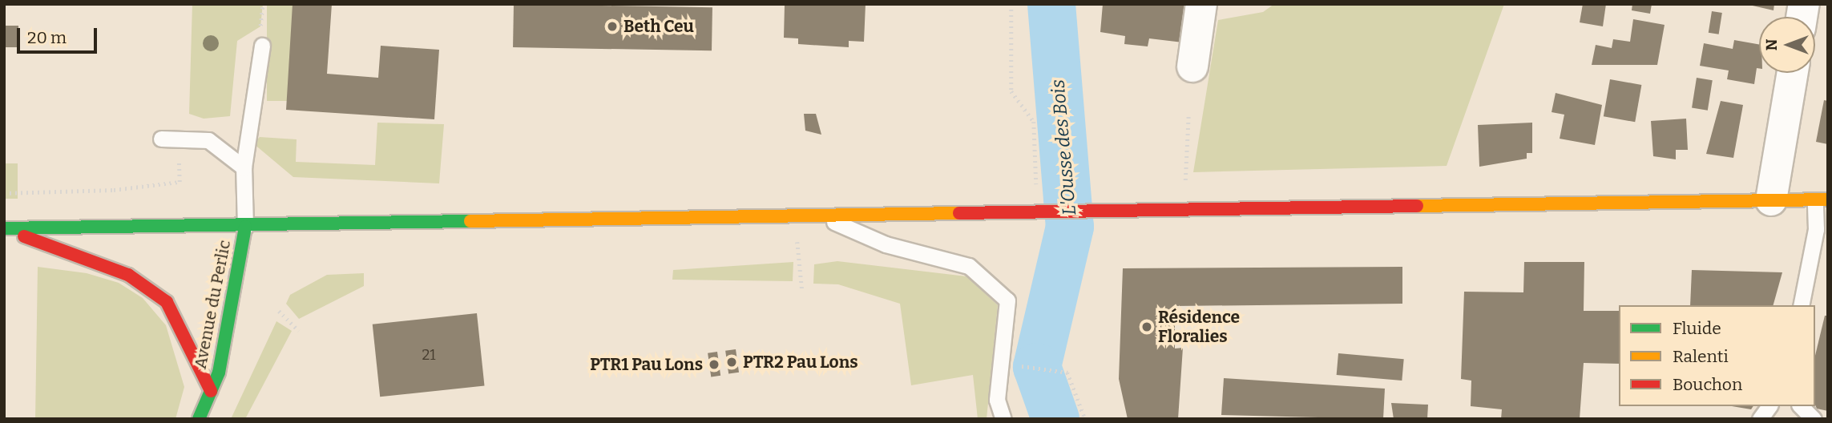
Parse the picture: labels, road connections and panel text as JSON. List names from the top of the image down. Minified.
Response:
{"streets":{"main road":["Avenue du Perlic"]},"water":["L'Ousse des Bois"],"places":["Beth Ceu","Résidence Floralies","PTR2 Pau Lons","PTR1 Pau Lons"],"house_numbers":["21"],"legend":["Fluide","Ralenti","Bouchon"],"scale_bar":"20 m","north":"left"}
